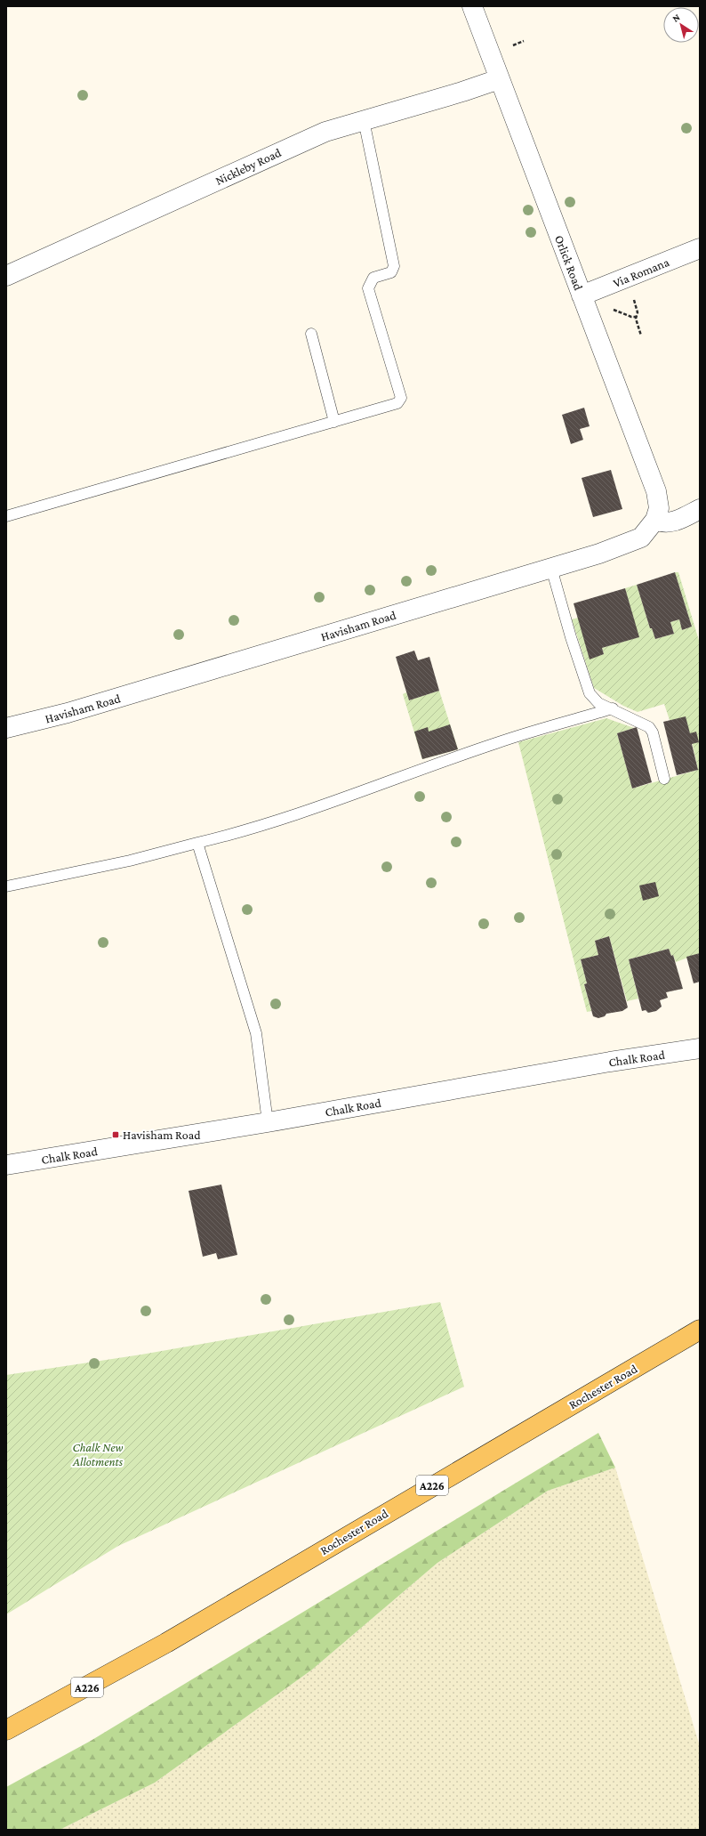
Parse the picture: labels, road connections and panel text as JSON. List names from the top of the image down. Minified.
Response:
{"streets":{"main road":["Rochester Road","A226"],"street":["Nickleby Road","Orlick Road","Via Romana","Havisham Road","Chalk Road"]},"crossings":[["Nickleby Road","Orlick Road"],["Orlick Road","Via Romana"],["Orlick Road","Havisham Road"]],"parks":["Chalk New Allotments"],"places":{"transit":["Havisham Road"]},"north":"top left"}
